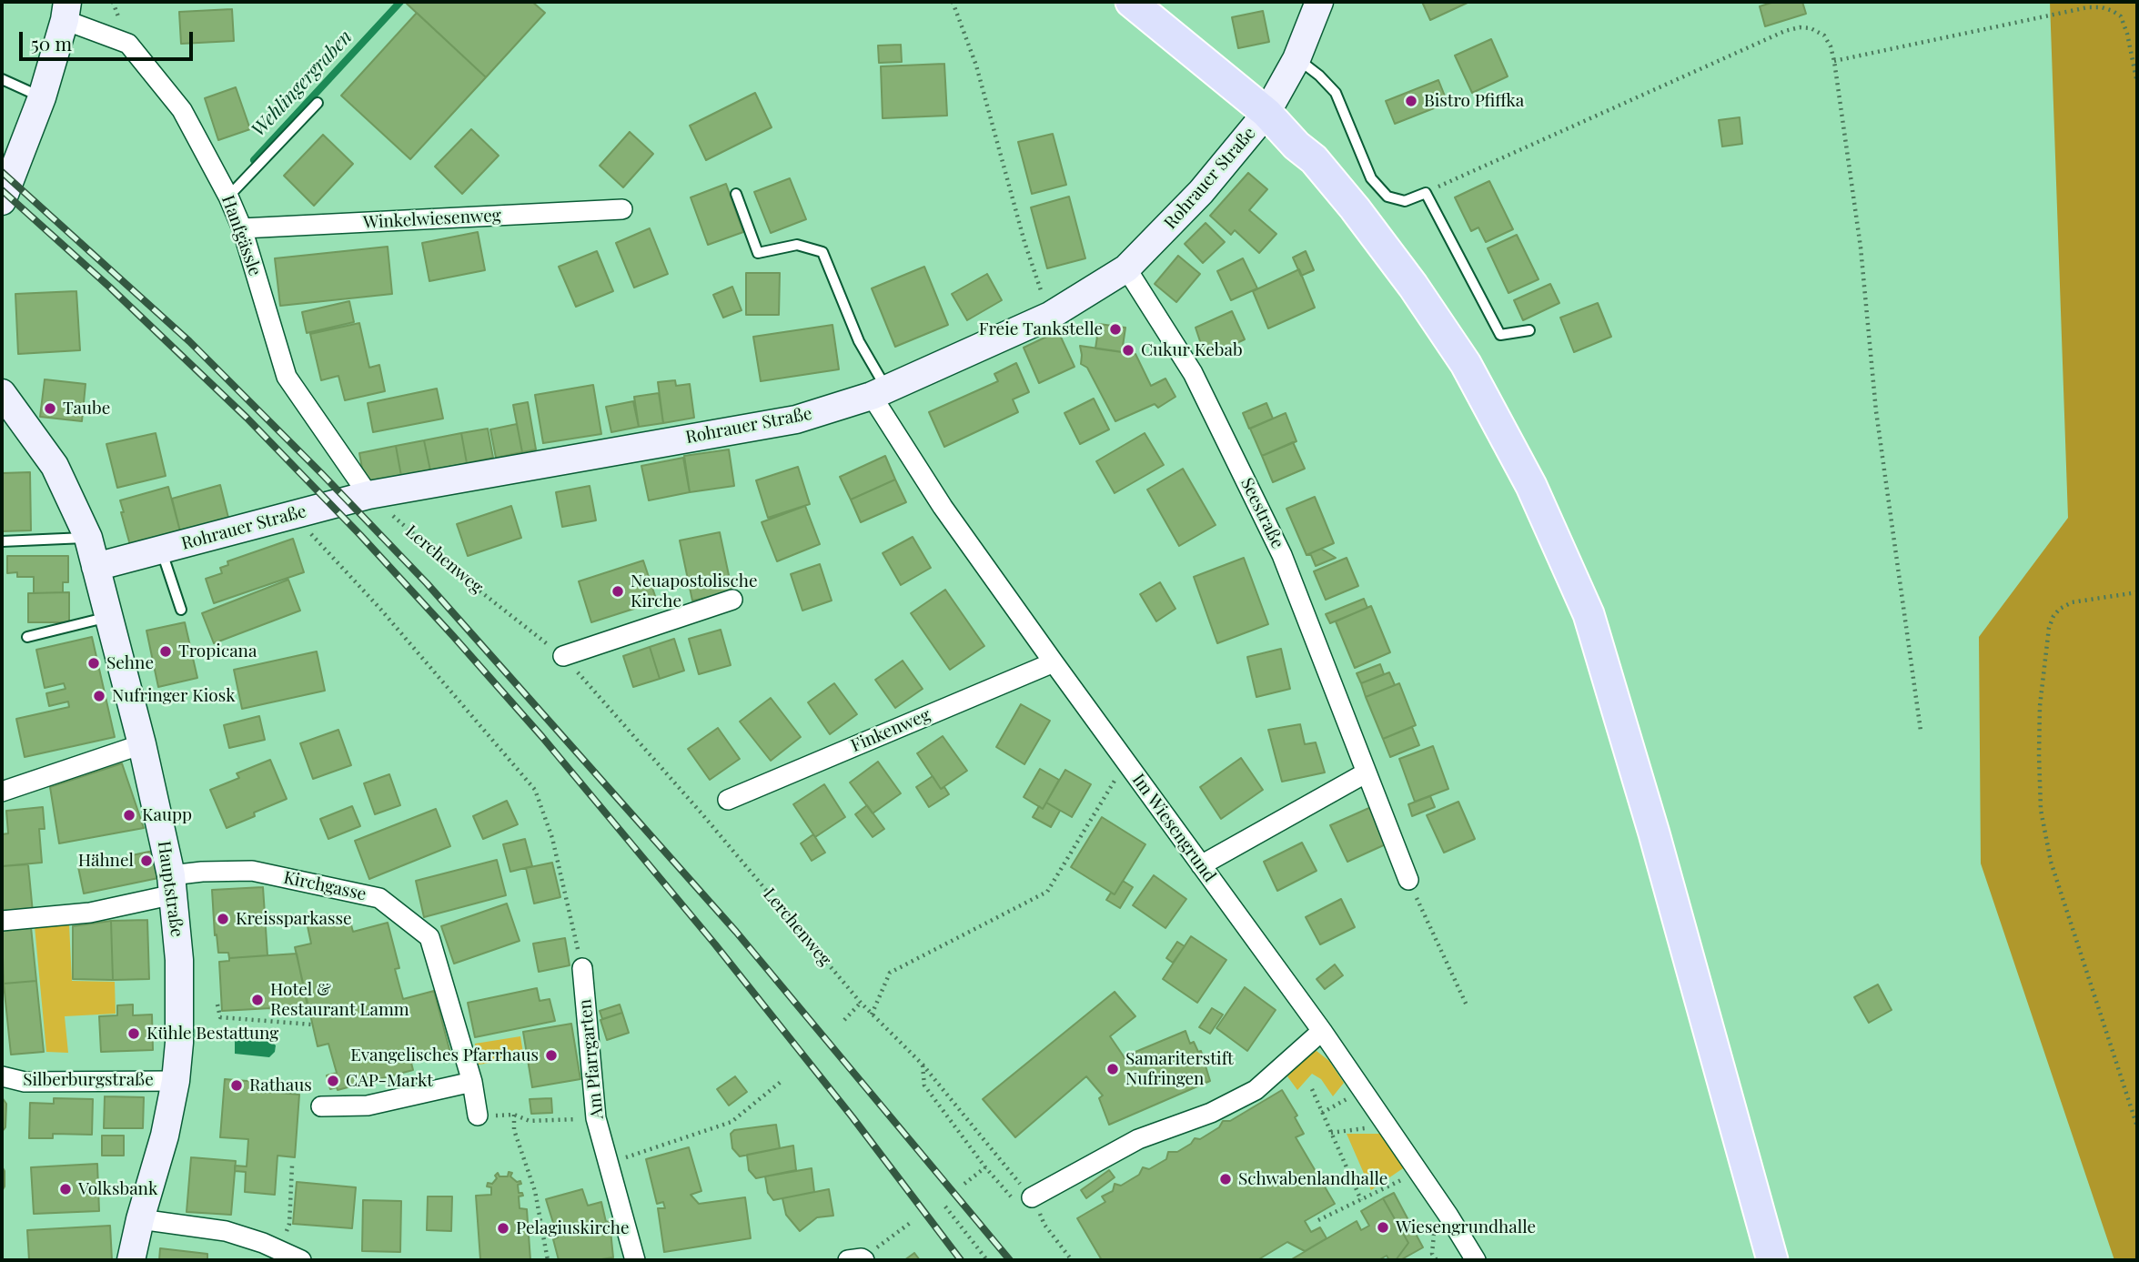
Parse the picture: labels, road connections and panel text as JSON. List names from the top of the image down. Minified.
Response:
{"streets":{"street":["Rohrauer Straße","Winkelwiesenweg","Hanfgässle","Seestraße","Finkenweg","Im Wiesengrund","Kirchgasse","Hauptstraße","Am Pfarrgarten","Silberburgstraße"],"path":["Lerchenweg"]},"crossings":[["Rohrauer Straße","Hanfgässle"],["Rohrauer Straße","Seestraße"],["Rohrauer Straße","Lerchenweg"],["Rohrauer Straße","Im Wiesengrund"],["Rohrauer Straße","Hauptstraße"],["Winkelwiesenweg","Hanfgässle"],["Hanfgässle","Lerchenweg"],["Finkenweg","Im Wiesengrund"],["Kirchgasse","Hauptstraße"],["Hauptstraße","Silberburgstraße"]],"water":["Wehlingergraben"],"places":["Bistro Pfiffka","Freie Tankstelle","Cukur Kebab","Taube","Neuapostolische Kirche","Tropicana","Sehne","Nufringer Kiosk","Kaupp","Hähnel","Kreissparkasse","Hotel & Restaurant Lamm","Kühle Bestattung","Evangelisches Pfarrhaus","Samariterstift Nufringen","CAP-Markt","Rathaus","Schwabenlandhalle","Volksbank","Wiesengrundhalle","Pelagiuskirche"],"scale_bar":"50 m"}
